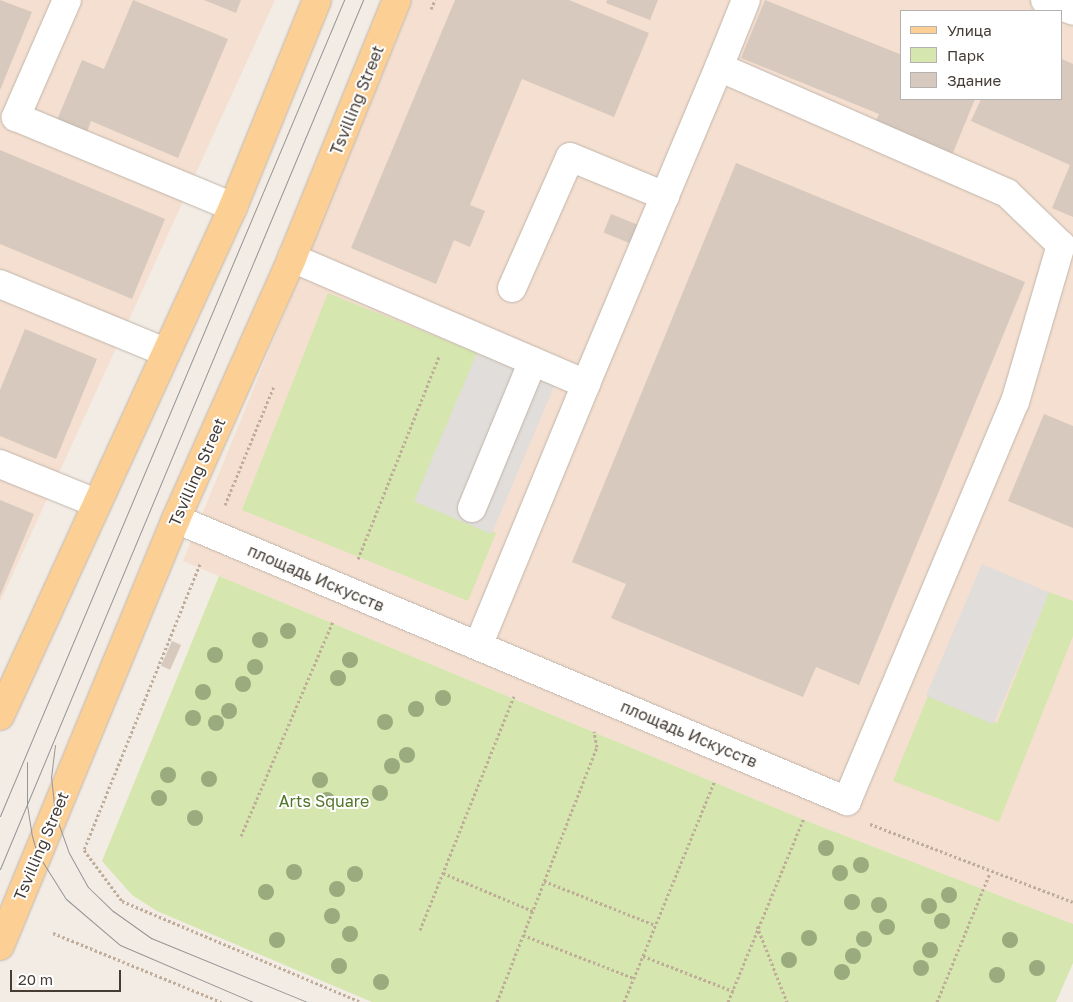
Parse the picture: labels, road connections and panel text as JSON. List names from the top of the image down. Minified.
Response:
{"streets":{"main road":["Tsvilling Street"],"street":["площадь Искусств"]},"crossings":[["Tsvilling Street","площадь Искусств"]],"parks":["Arts Square"],"legend":["Улица","Парк","Здание"],"scale_bar":"20 m"}
